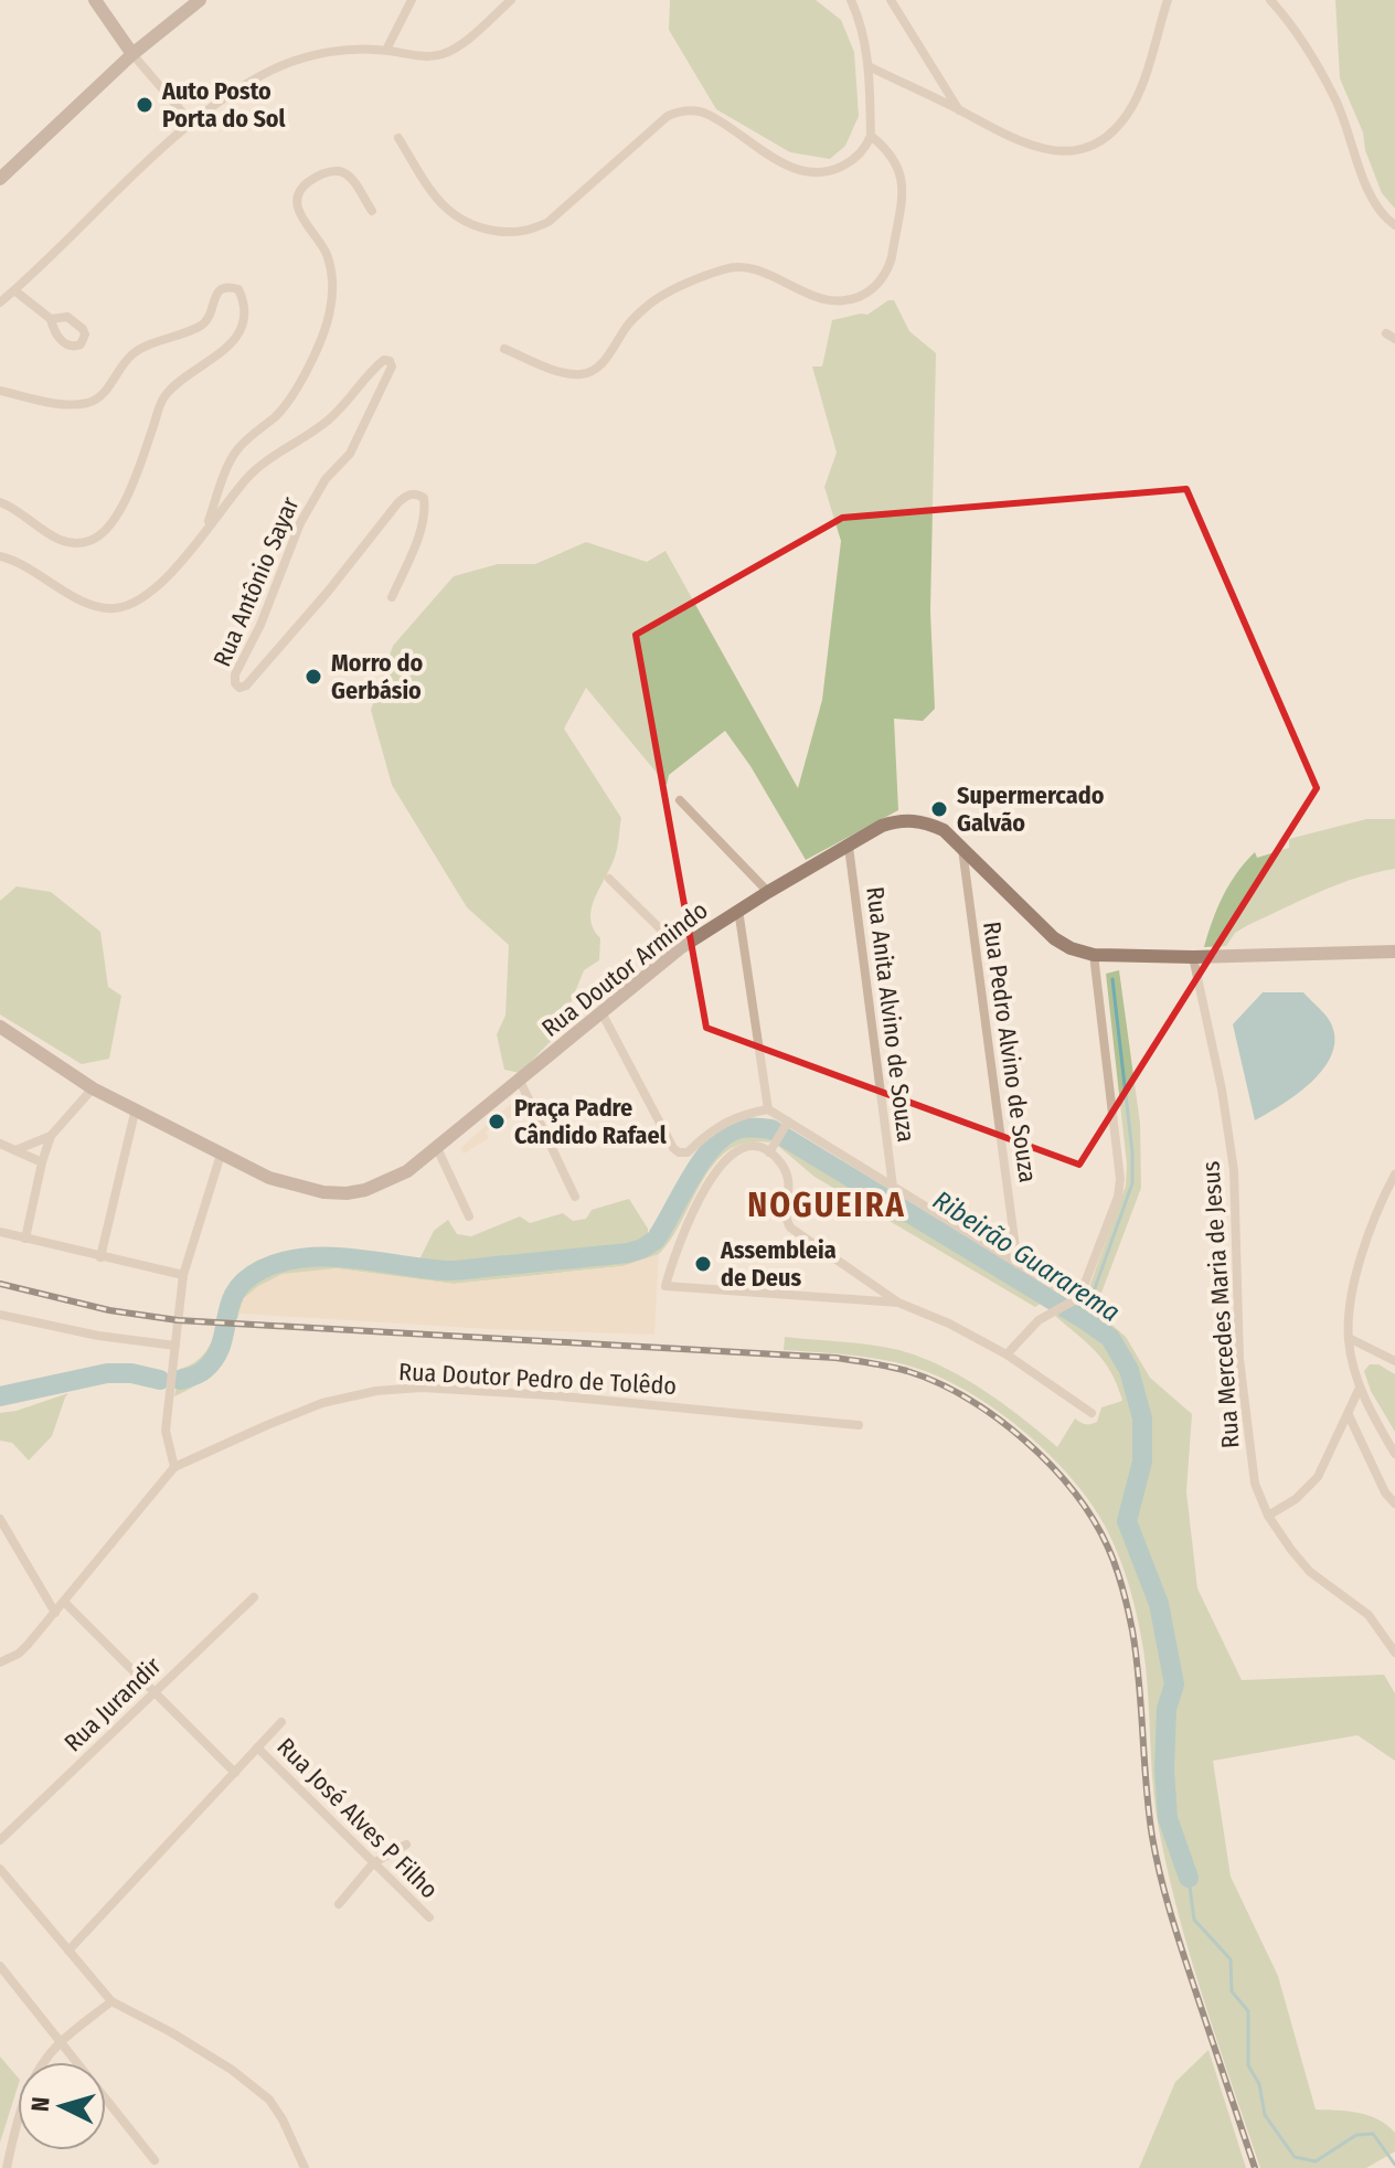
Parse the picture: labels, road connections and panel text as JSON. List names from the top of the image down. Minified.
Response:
{"streets":{"street":["Rua Antônio Sayar","Rua Doutor Armindo","Rua Anita Alvino de Souza","Rua Pedro Alvino de Souza","Rua Mercedes Maria de Jesus","Rua Doutor Pedro de Tolêdo","Rua Jurandir","Rua José Alves P Filho"]},"crossings":[["Rua Doutor Armindo","Rua Anita Alvino de Souza"],["Rua Doutor Armindo","Rua Pedro Alvino de Souza"],["Rua Doutor Armindo","Rua Mercedes Maria de Jesus"]],"districts":["NOGUEIRA"],"water":["Ribeirão Guararema"],"places":["Auto Posto Porta do Sol","Morro do Gerbásio","Supermercado Galvão","Praça Padre Cândido Rafael","Assembleia de Deus"],"north":"left"}
